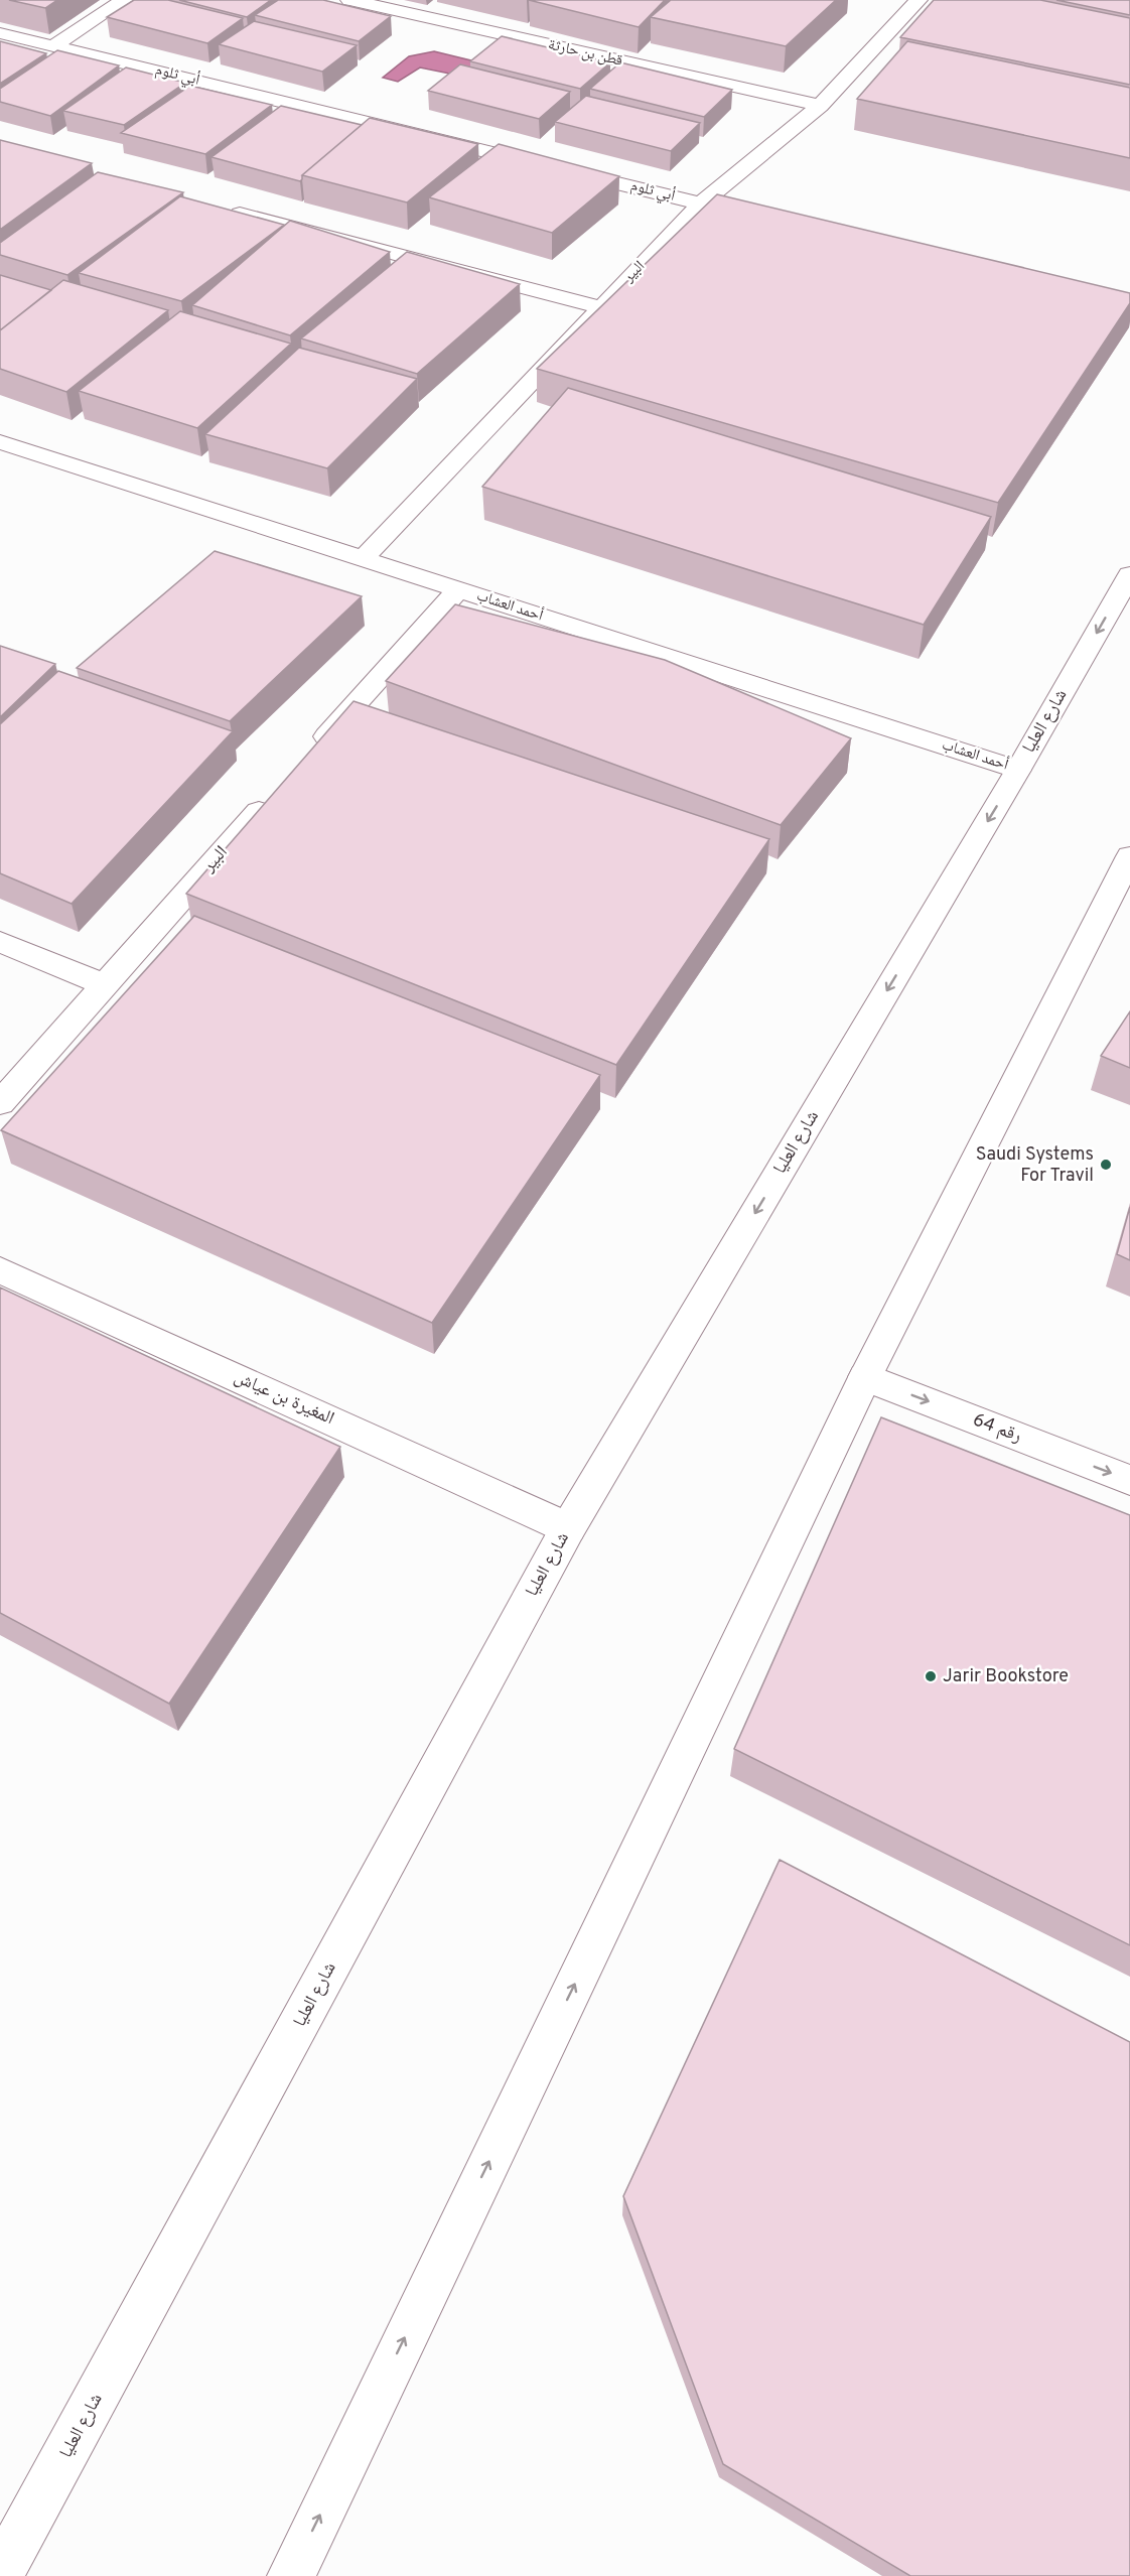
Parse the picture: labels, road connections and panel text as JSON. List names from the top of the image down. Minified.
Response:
{"streets":{"street":["قطن بن حارثة","أبي ثلوم","البير","أحمد العشاب","شارع العليا","المغيرة بن عياش","رقم 64"]},"crossings":[["قطن بن حارثة","البير"],["أبي ثلوم","البير"],["البير","أحمد العشاب"],["أحمد العشاب","شارع العليا"],["شارع العليا","المغيرة بن عياش"]],"one_way":["رقم 64"],"places":["Saudi Systems For Travil","Jarir Bookstore"]}
